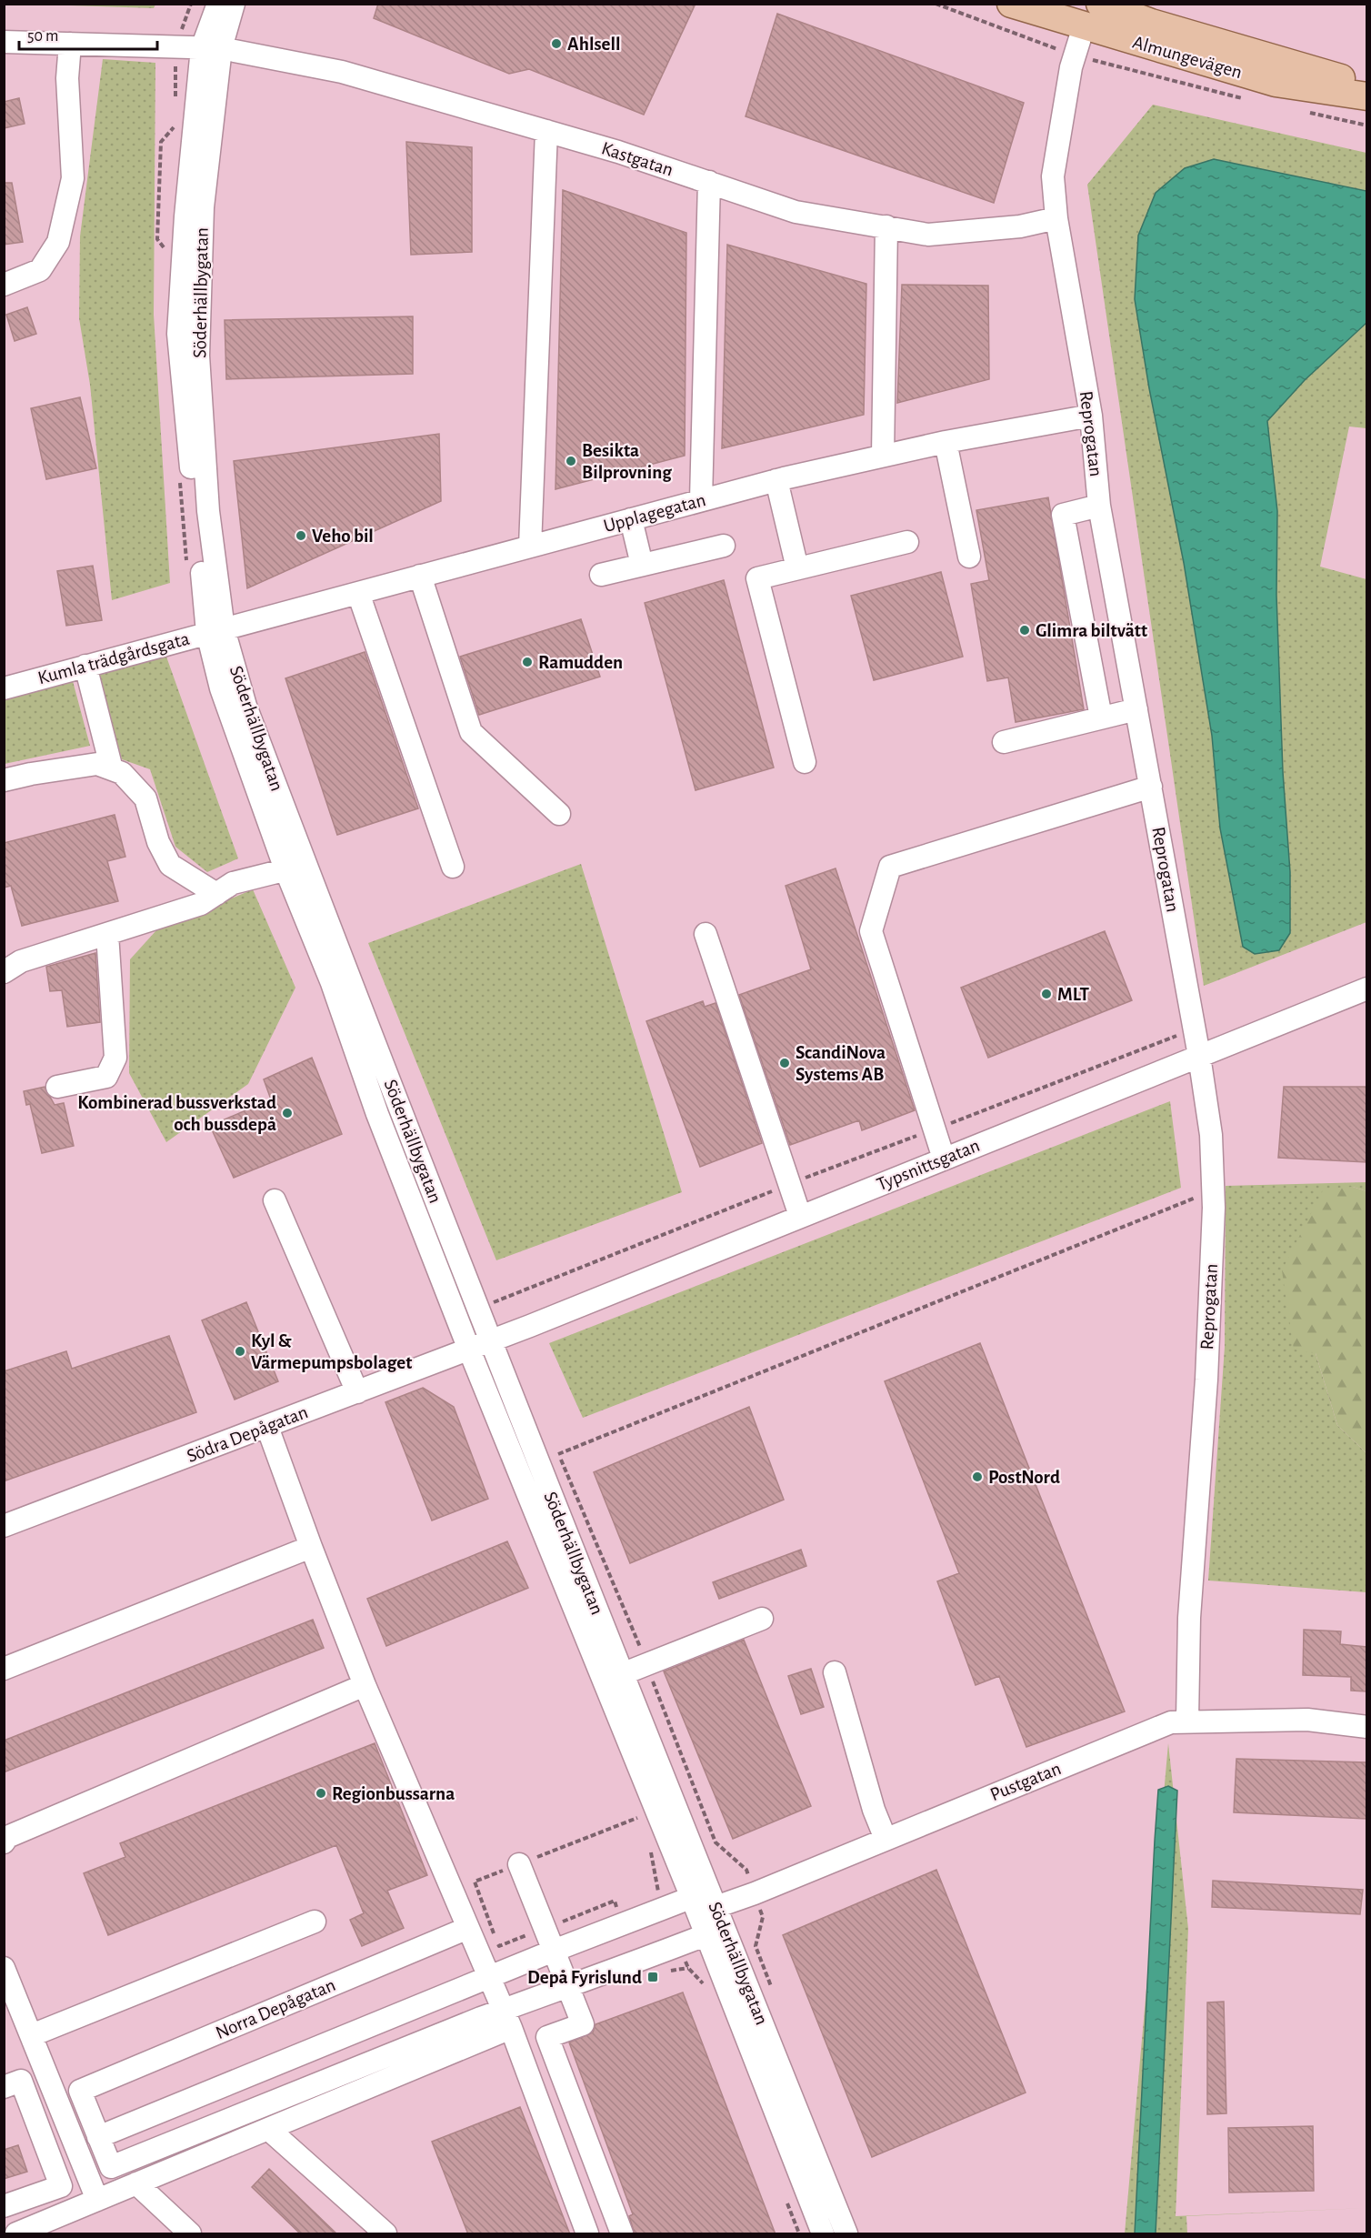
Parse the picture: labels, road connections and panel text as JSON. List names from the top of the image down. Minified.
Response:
{"streets":{"main road":["Almungevägen"],"street":["Kastgatan","Söderhällbygatan","Reprogatan","Upplagegatan","Kumla trädgårdsgata","Typsnittsgatan","Södra Depågatan","Pustgatan","Norra Depågatan"]},"crossings":[["Almungevägen","Reprogatan"],["Kastgatan","Söderhällbygatan"],["Kastgatan","Reprogatan"],["Söderhällbygatan","Upplagegatan"],["Söderhällbygatan","Kumla trädgårdsgata"],["Söderhällbygatan","Typsnittsgatan"],["Söderhällbygatan","Södra Depågatan"],["Söderhällbygatan","Pustgatan"],["Söderhällbygatan","Norra Depågatan"],["Reprogatan","Upplagegatan"],["Reprogatan","Typsnittsgatan"],["Reprogatan","Pustgatan"],["Upplagegatan","Kumla trädgårdsgata"],["Typsnittsgatan","Södra Depågatan"]],"places":{"other":["Ahlsell","Besikta Bilprovning","Veho bil","Glimra biltvätt","Ramudden","MLT","ScandiNova Systems AB","Kombinerad bussverkstad och bussdepå","Kyl & Värmepumpsbolaget","PostNord","Regionbussarna"],"transit":["Depå Fyrislund"]},"scale_bar":"50 m"}
